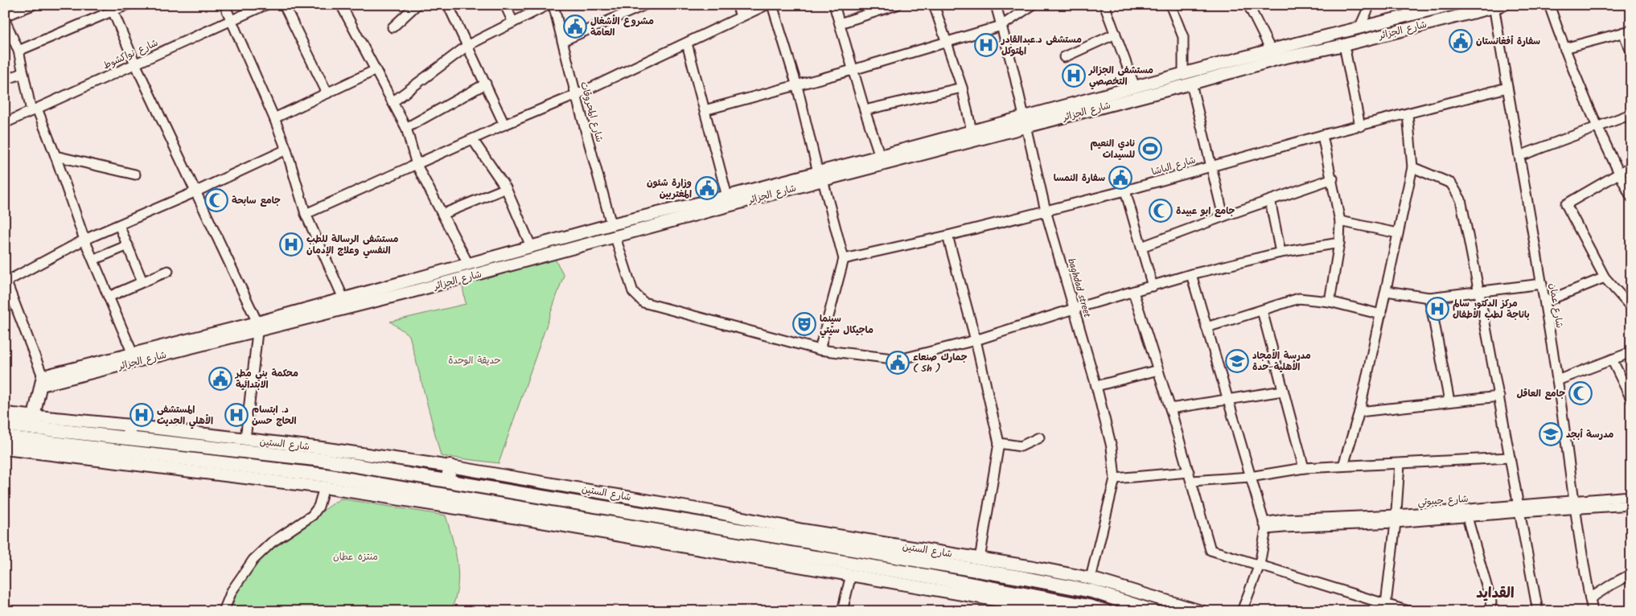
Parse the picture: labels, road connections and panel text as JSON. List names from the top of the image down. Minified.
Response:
{"streets":{"highway":["شارع الستين"],"main road":["شارع الجزائر"],"street":["شارع نواكشوط","شارع المحروقات","شارع الباشا","baghdad street","شارع عمان","شارع جيبوتي"]},"crossings":[["شارع الجزائر","شارع المحروقات"],["شارع الجزائر","baghdad street"],["شارع الجزائر","شارع عمان"],["شارع الباشا","baghdad street"],["شارع الباشا","شارع عمان"],["baghdad street","شارع الستين"],["شارع عمان","شارع جيبوتي"]],"districts":["القدايد"],"parks":["حديقة الوحدة","منتزه عطان"],"places":{"public building":["مشروع الأشغال العامة","سفارة أفغانستان","سفارة النمسا","وزارة شئون المغتربين","جمارك صنعاء ( Sh )","محكمة بني مطر الابتدائية"],"hospital":["مستشفى د.عبدالقادر المتوكل","مستشفى الجزائر التخصصي","مستشفى الرسالة للطب النفسي وعلاج الإدمان","مركز الدكتور سالم باناجة لطب الأطفال","المستشفى الأهلي الحديث","د. ابتسام الحاج حسن"],"sports":["نادي النعيم للسيدات"],"mosque":["جامع سابحة","جامع ابو عبيدة","جامع العاقل"],"theatre":["سينما ماجيكال سيتي"],"school or university":["مدرسة الأمجاد الأهلية-حدة","مدرسة أبجد"]}}
